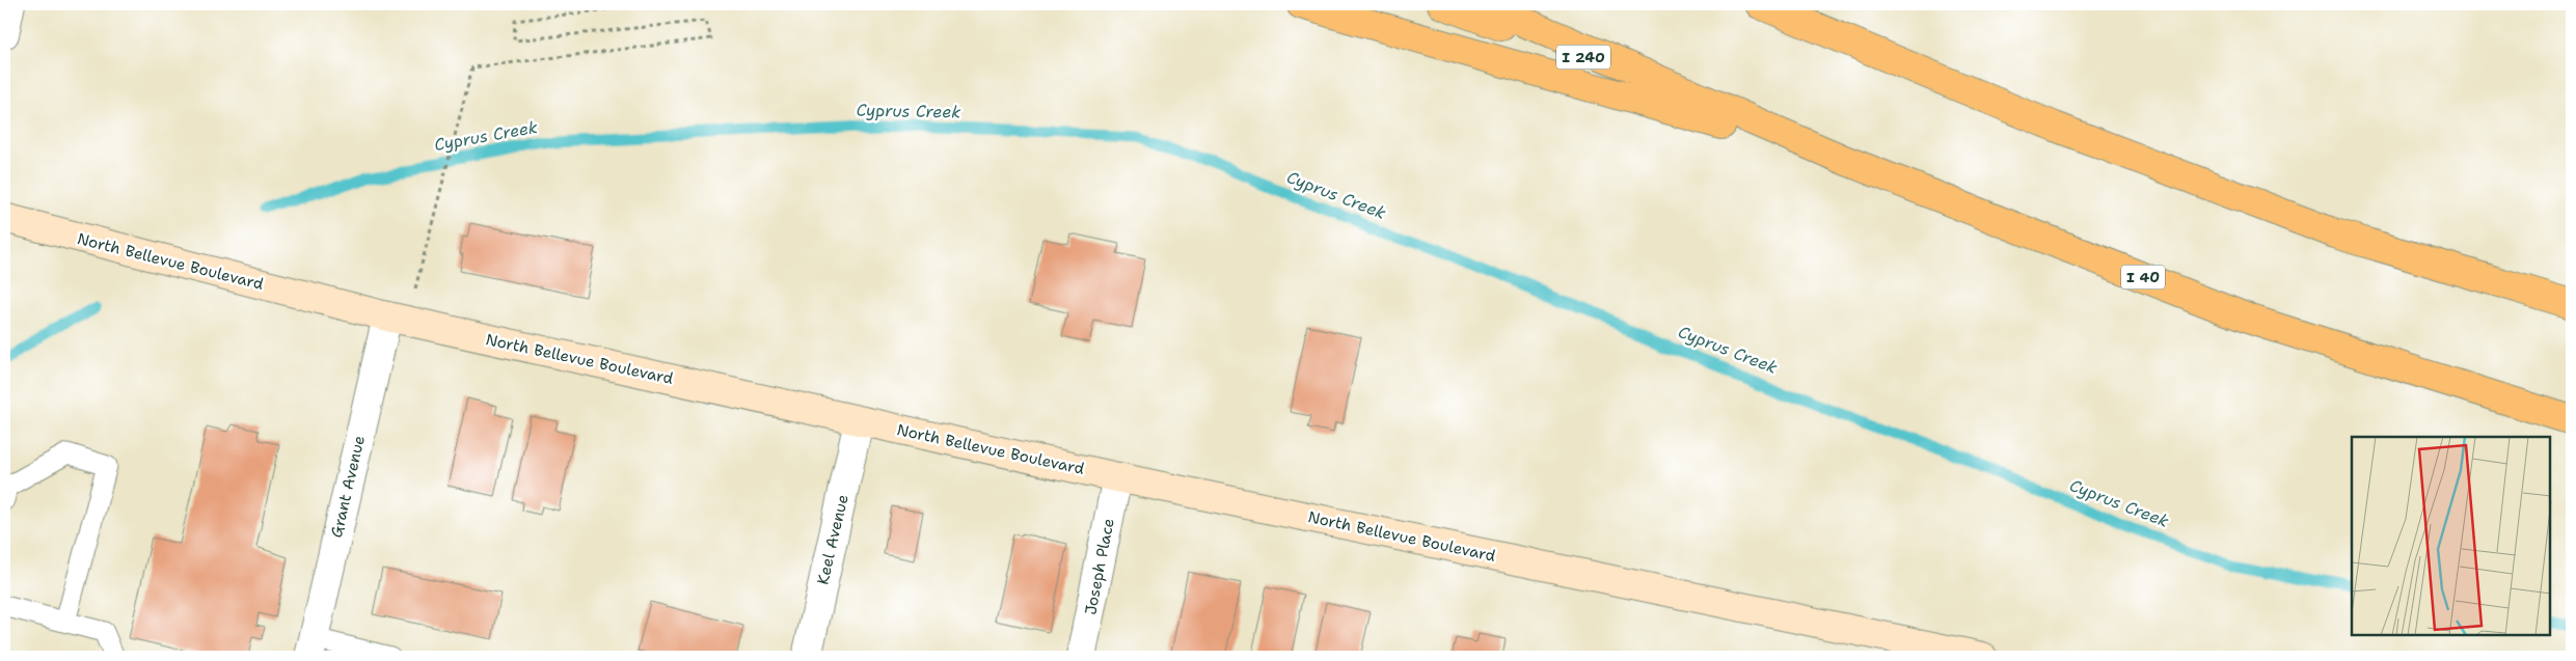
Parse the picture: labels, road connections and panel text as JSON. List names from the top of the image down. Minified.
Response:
{"streets":{"highway":["I 240","I 40"],"street":["North Bellevue Boulevard","Grant Avenue","Keel Avenue","Joseph Place"]},"crossings":[["I 240","I 40"],["North Bellevue Boulevard","Grant Avenue"],["North Bellevue Boulevard","Keel Avenue"],["North Bellevue Boulevard","Joseph Place"]],"water":["Cyprus Creek"]}
